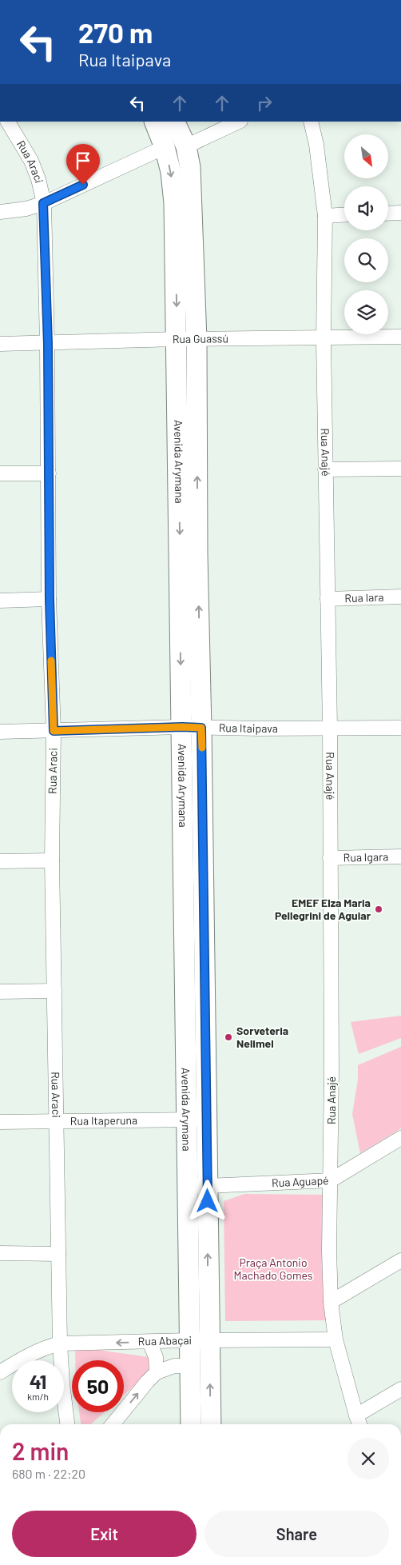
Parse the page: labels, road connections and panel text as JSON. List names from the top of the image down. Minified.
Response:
{"streets":{"main road":["Avenida Arymana"],"street":["Rua Araci","Rua Guassú","Rua Anajé","Rua Iara","Rua Itaipava","Rua Igara","Rua Itaperuna","Rua Aguapé","Rua Abaçai"]},"crossings":[["Rua Araci","Rua Guassú"],["Rua Araci","Rua Itaipava"],["Rua Araci","Rua Itaperuna"],["Rua Araci","Rua Abaçai"],["Rua Guassú","Rua Anajé"],["Rua Guassú","Avenida Arymana"],["Rua Anajé","Rua Iara"],["Rua Anajé","Rua Itaipava"],["Rua Anajé","Rua Igara"],["Rua Anajé","Rua Aguapé"],["Rua Anajé","Rua Abaçai"],["Avenida Arymana","Rua Itaipava"],["Avenida Arymana","Rua Itaperuna"],["Avenida Arymana","Rua Aguapé"],["Avenida Arymana","Rua Abaçai"]],"parks":["Praça Antonio Machado Gomes"],"places":["EMEF Elza Maria Pellegrini de Aguiar","Sorveteria Nelimel"],"north":"bottom right","page":{"turn":["270 m","Rua Itaipava"],"speed":"41 km/h","limit":"50","heading":["2 min","680 m · 22:20"],"buttons":["Exit","Share"]}}
